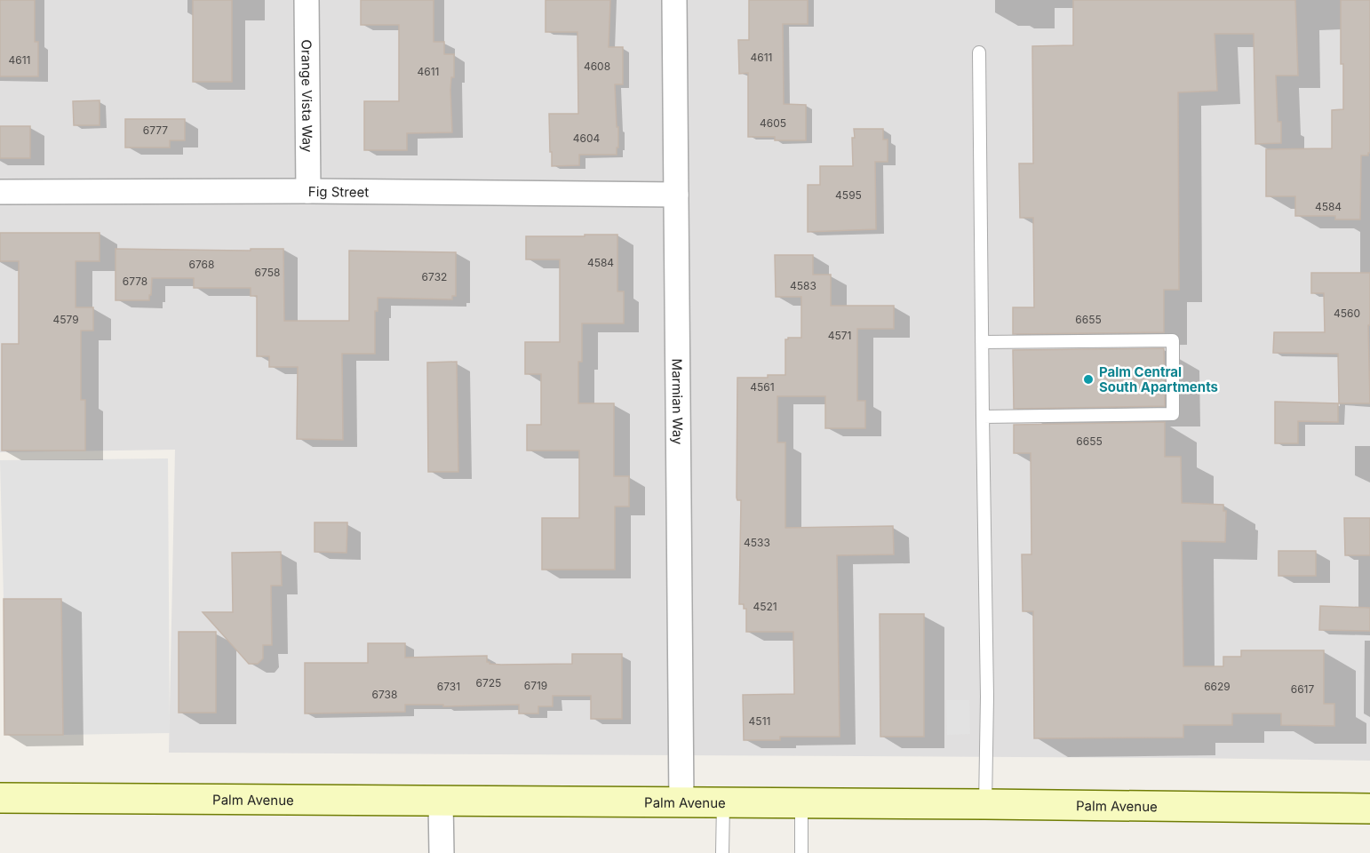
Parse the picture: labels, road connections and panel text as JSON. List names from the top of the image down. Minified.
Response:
{"streets":{"street":["Orange Vista Way","Fig Street","Marmian Way","Palm Avenue"]},"crossings":[["Orange Vista Way","Fig Street"],["Fig Street","Marmian Way"],["Marmian Way","Palm Avenue"]],"places":["Palm Central South Apartments"],"house_numbers":["4611","4611","4608","4611","4605","6777","4604","4595","4584","4584","6768","6758","6732","6778","4583","4560","4579","6655","4571","4561","6655","4533","4521","6725","6719","6731","6629","6617","6738","4511"]}
